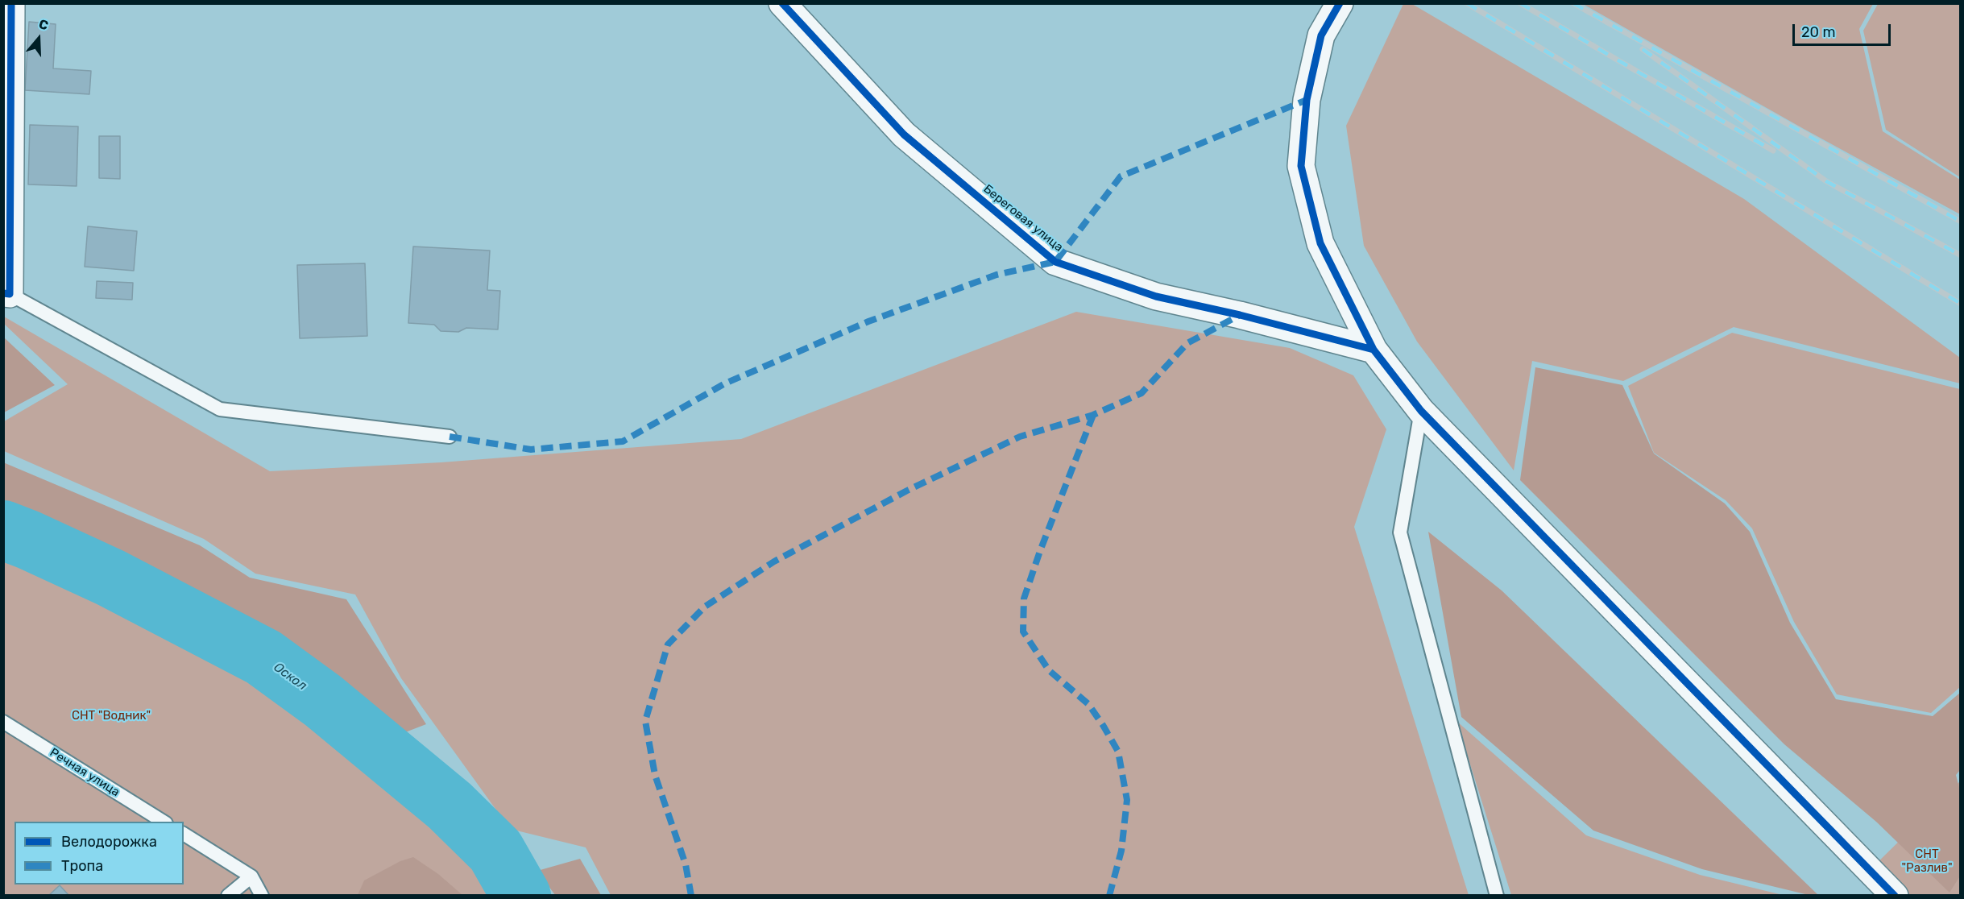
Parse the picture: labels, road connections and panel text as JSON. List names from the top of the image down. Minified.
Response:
{"streets":{"street":["Береговая улица"],"lane":["Речная улица"]},"water":["Оскол"],"parks":["СНТ \"Водник\"","СНТ \"Разлив\""],"legend":["Велодорожка","Тропа"],"scale_bar":"20 m","north":"top"}
